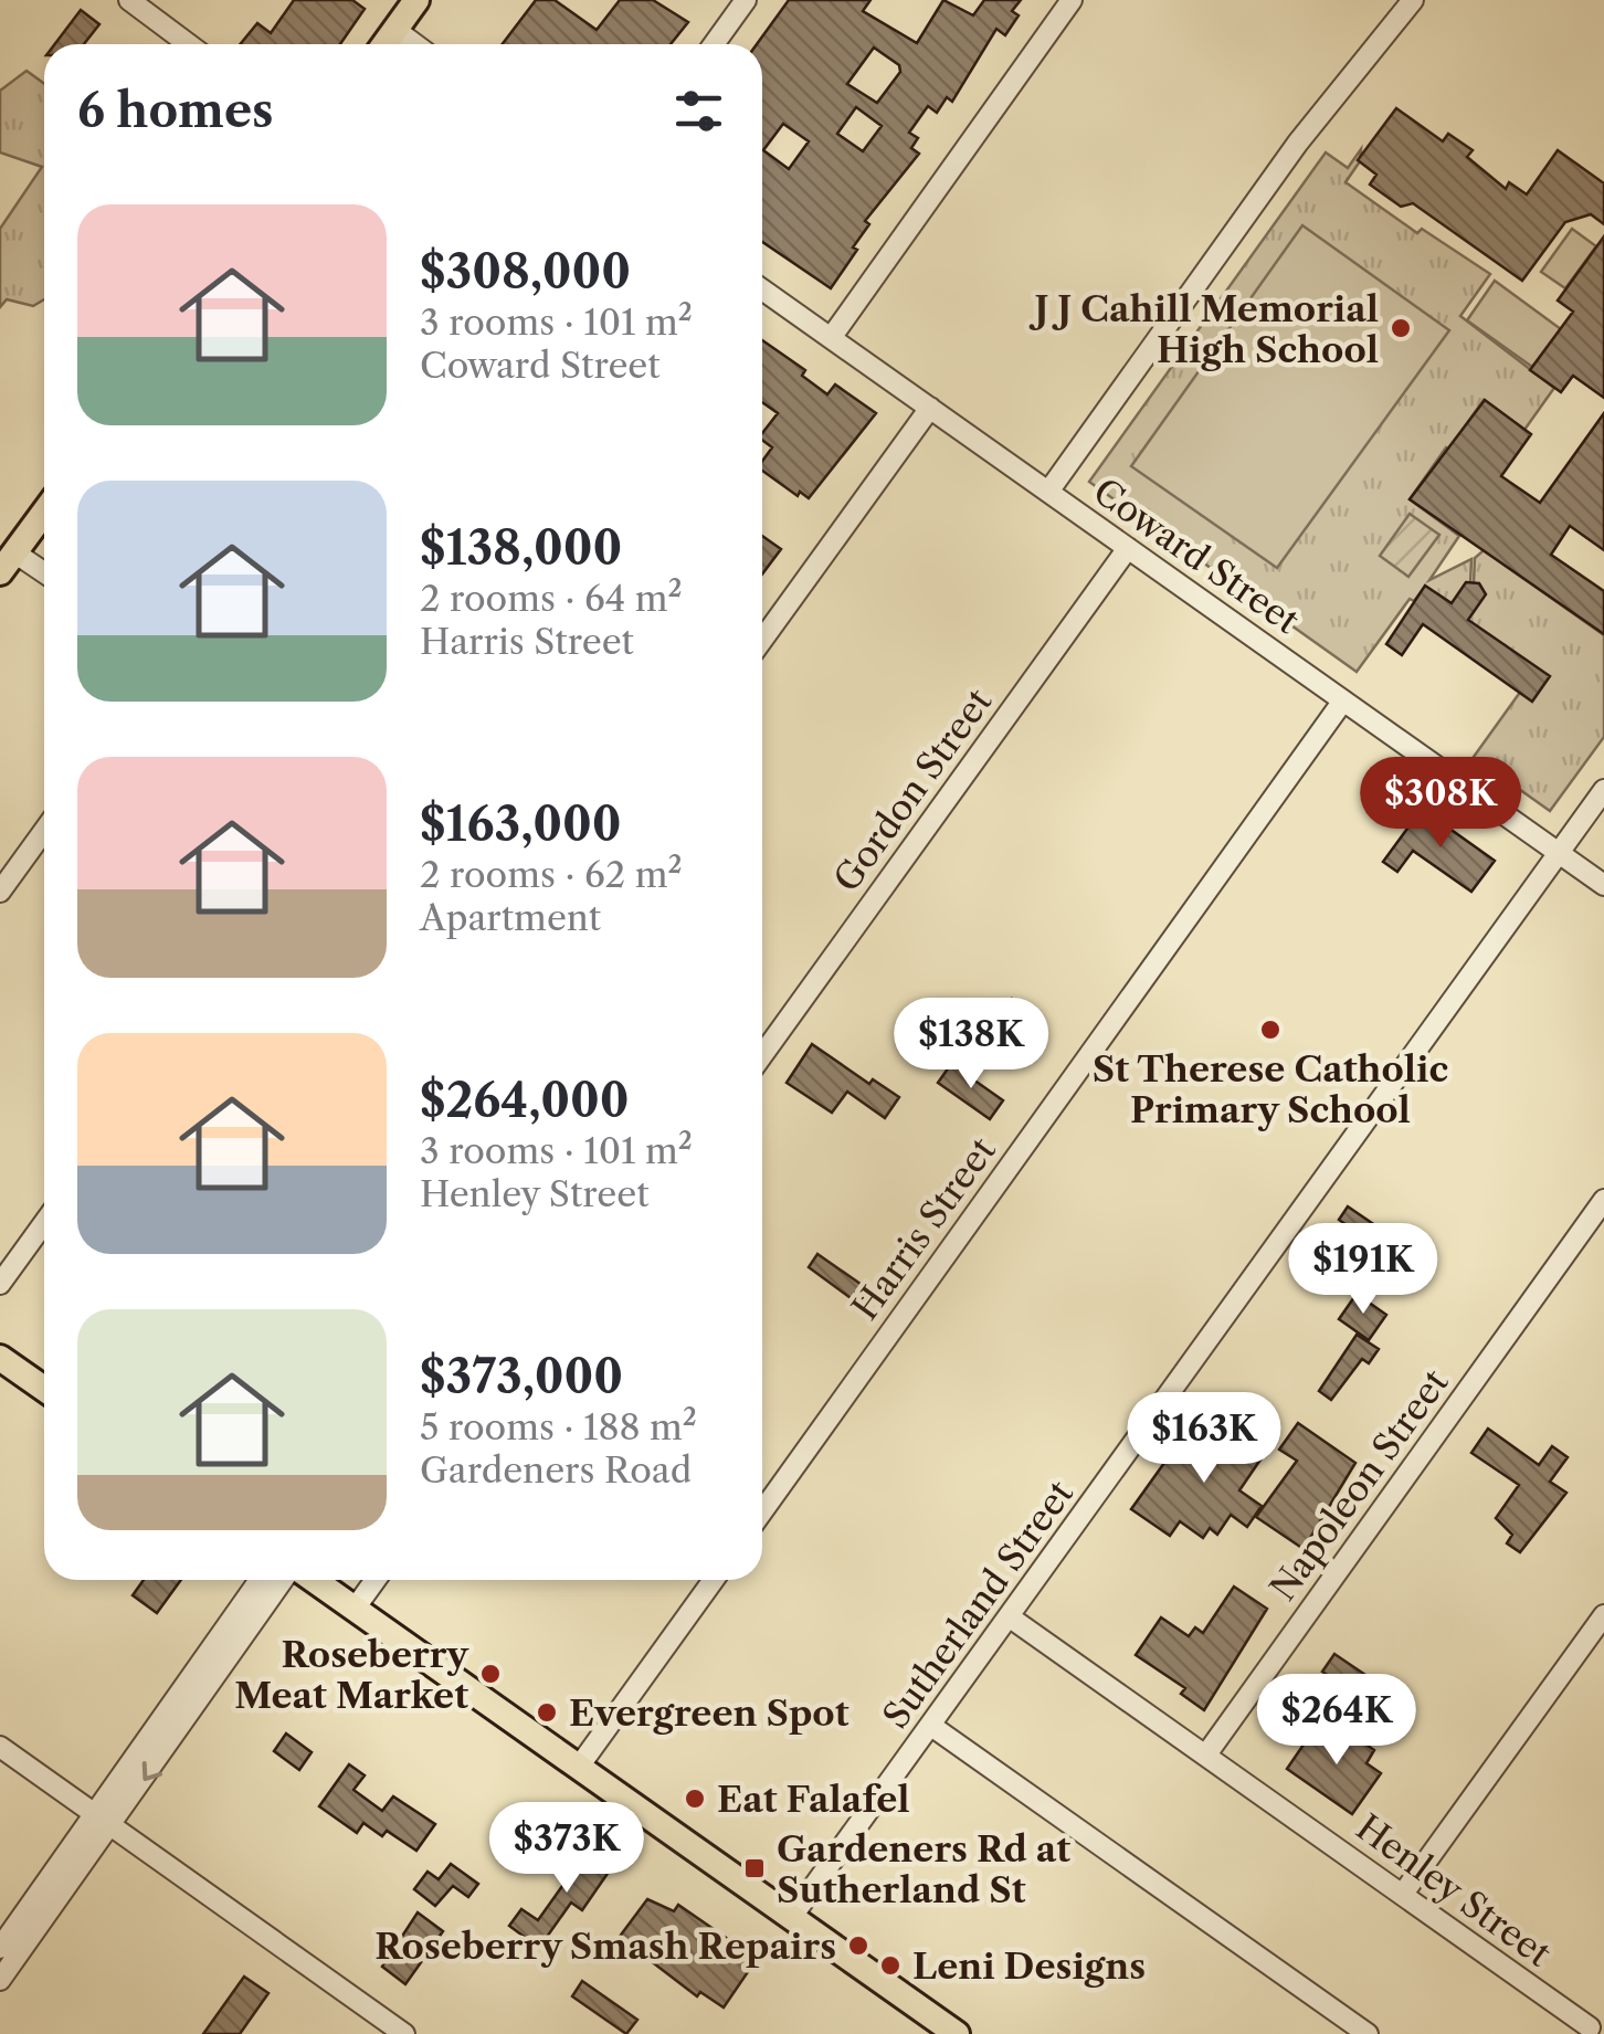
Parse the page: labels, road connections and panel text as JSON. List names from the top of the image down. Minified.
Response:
{"streets":{"street":["Coward Street","Gordon Street","Harris Street","Napoleon Street","Sutherland Street","Henley Street"]},"crossings":[["Coward Street","Gordon Street"],["Coward Street","Harris Street"],["Coward Street","Sutherland Street"],["Napoleon Street","Henley Street"],["Sutherland Street","Henley Street"]],"places":{"other":["J J Cahill Memorial High School","St Therese Catholic Primary School","Roseberry Meat Market","Evergreen Spot","Eat Falafel","Roseberry Smash Repairs","Leni Designs"],"transit":["Gardeners Rd at Sutherland St"]},"page":{"heading":"6 homes","list":[{"name":"$308,000","note":"3 rooms · 101 m² · Coward Street"},{"name":"$138,000","note":"2 rooms · 64 m² · Harris Street"},{"name":"$163,000","note":"2 rooms · 62 m² · Apartment"},{"name":"$264,000","note":"3 rooms · 101 m² · Henley Street"},{"name":"$373,000","note":"5 rooms · 188 m² · Gardeners Road"}],"price":["$308K","$138K","$191K","$163K","$264K","$373K"]}}
